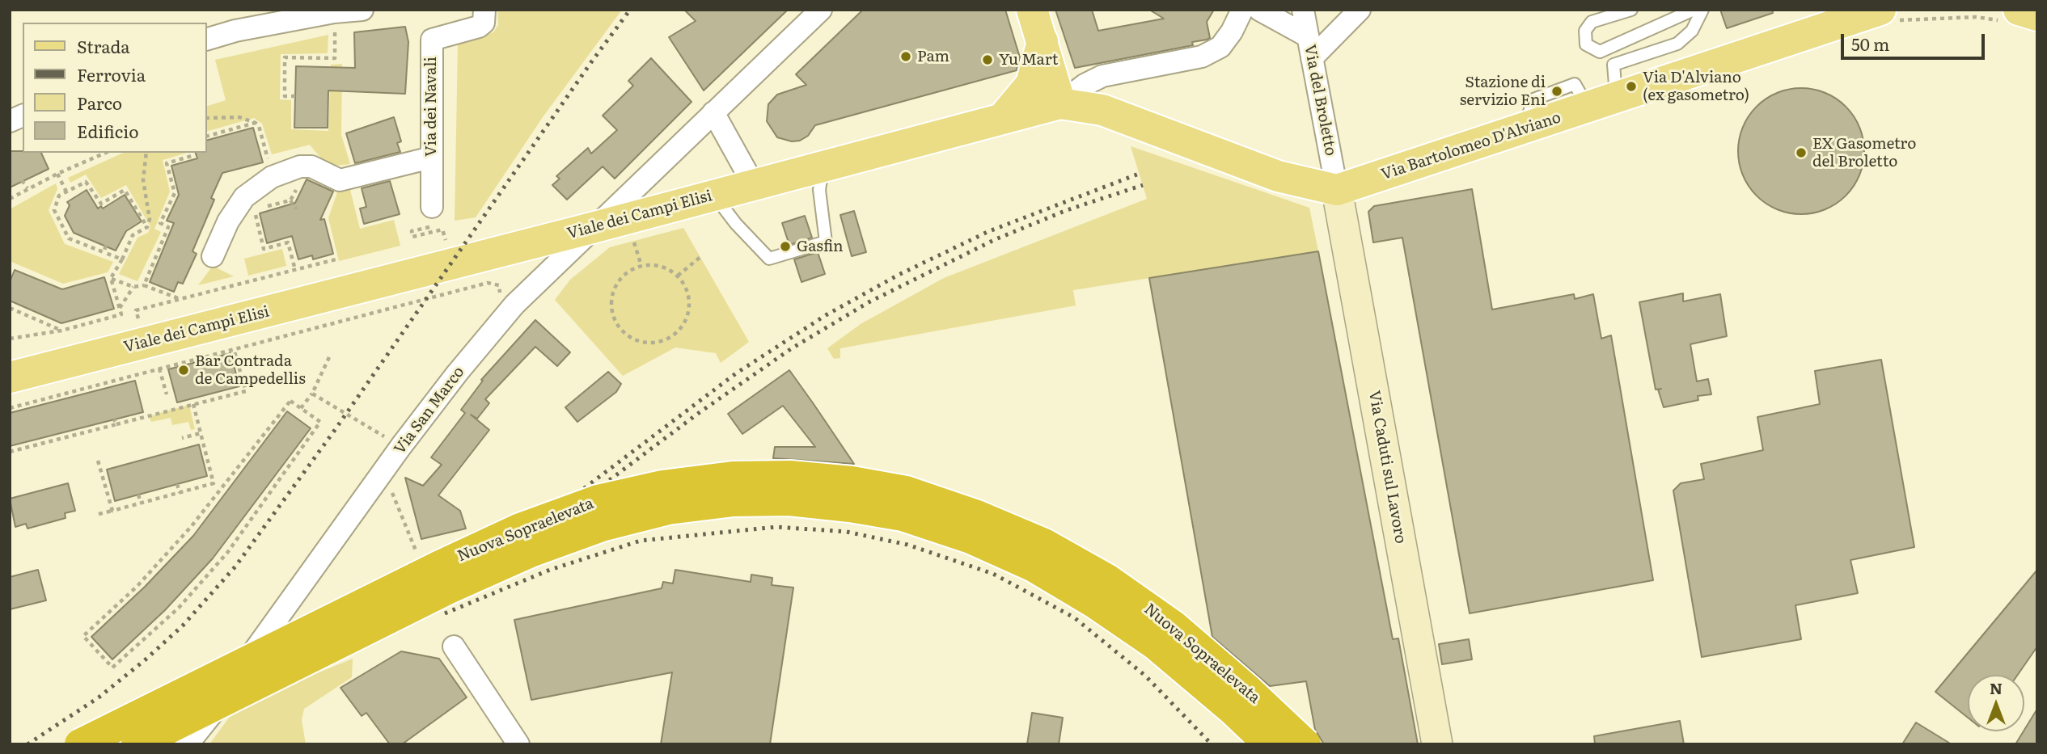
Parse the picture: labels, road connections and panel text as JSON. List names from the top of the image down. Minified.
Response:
{"streets":{"highway":["Nuova Sopraelevata"],"main road":["Via Bartolomeo D'Alviano","Viale dei Campi Elisi","Via Caduti sul Lavoro"],"street":["Via del Broletto","Via dei Navali","Via San Marco"]},"crossings":[["Via del Broletto","Via Bartolomeo D'Alviano"],["Via del Broletto","Via Caduti sul Lavoro"],["Via Bartolomeo D'Alviano","Via Caduti sul Lavoro"],["Viale dei Campi Elisi","Via San Marco"]],"places":["Pam","Yu Mart","Via D'Alviano (ex gasometro)","Stazione di servizio Eni","EX Gasometro del Broletto","Gasfin","Bar Contrada de Campedellis"],"legend":["Strada","Ferrovia","Parco","Edificio"],"scale_bar":"50 m","north":"top"}
